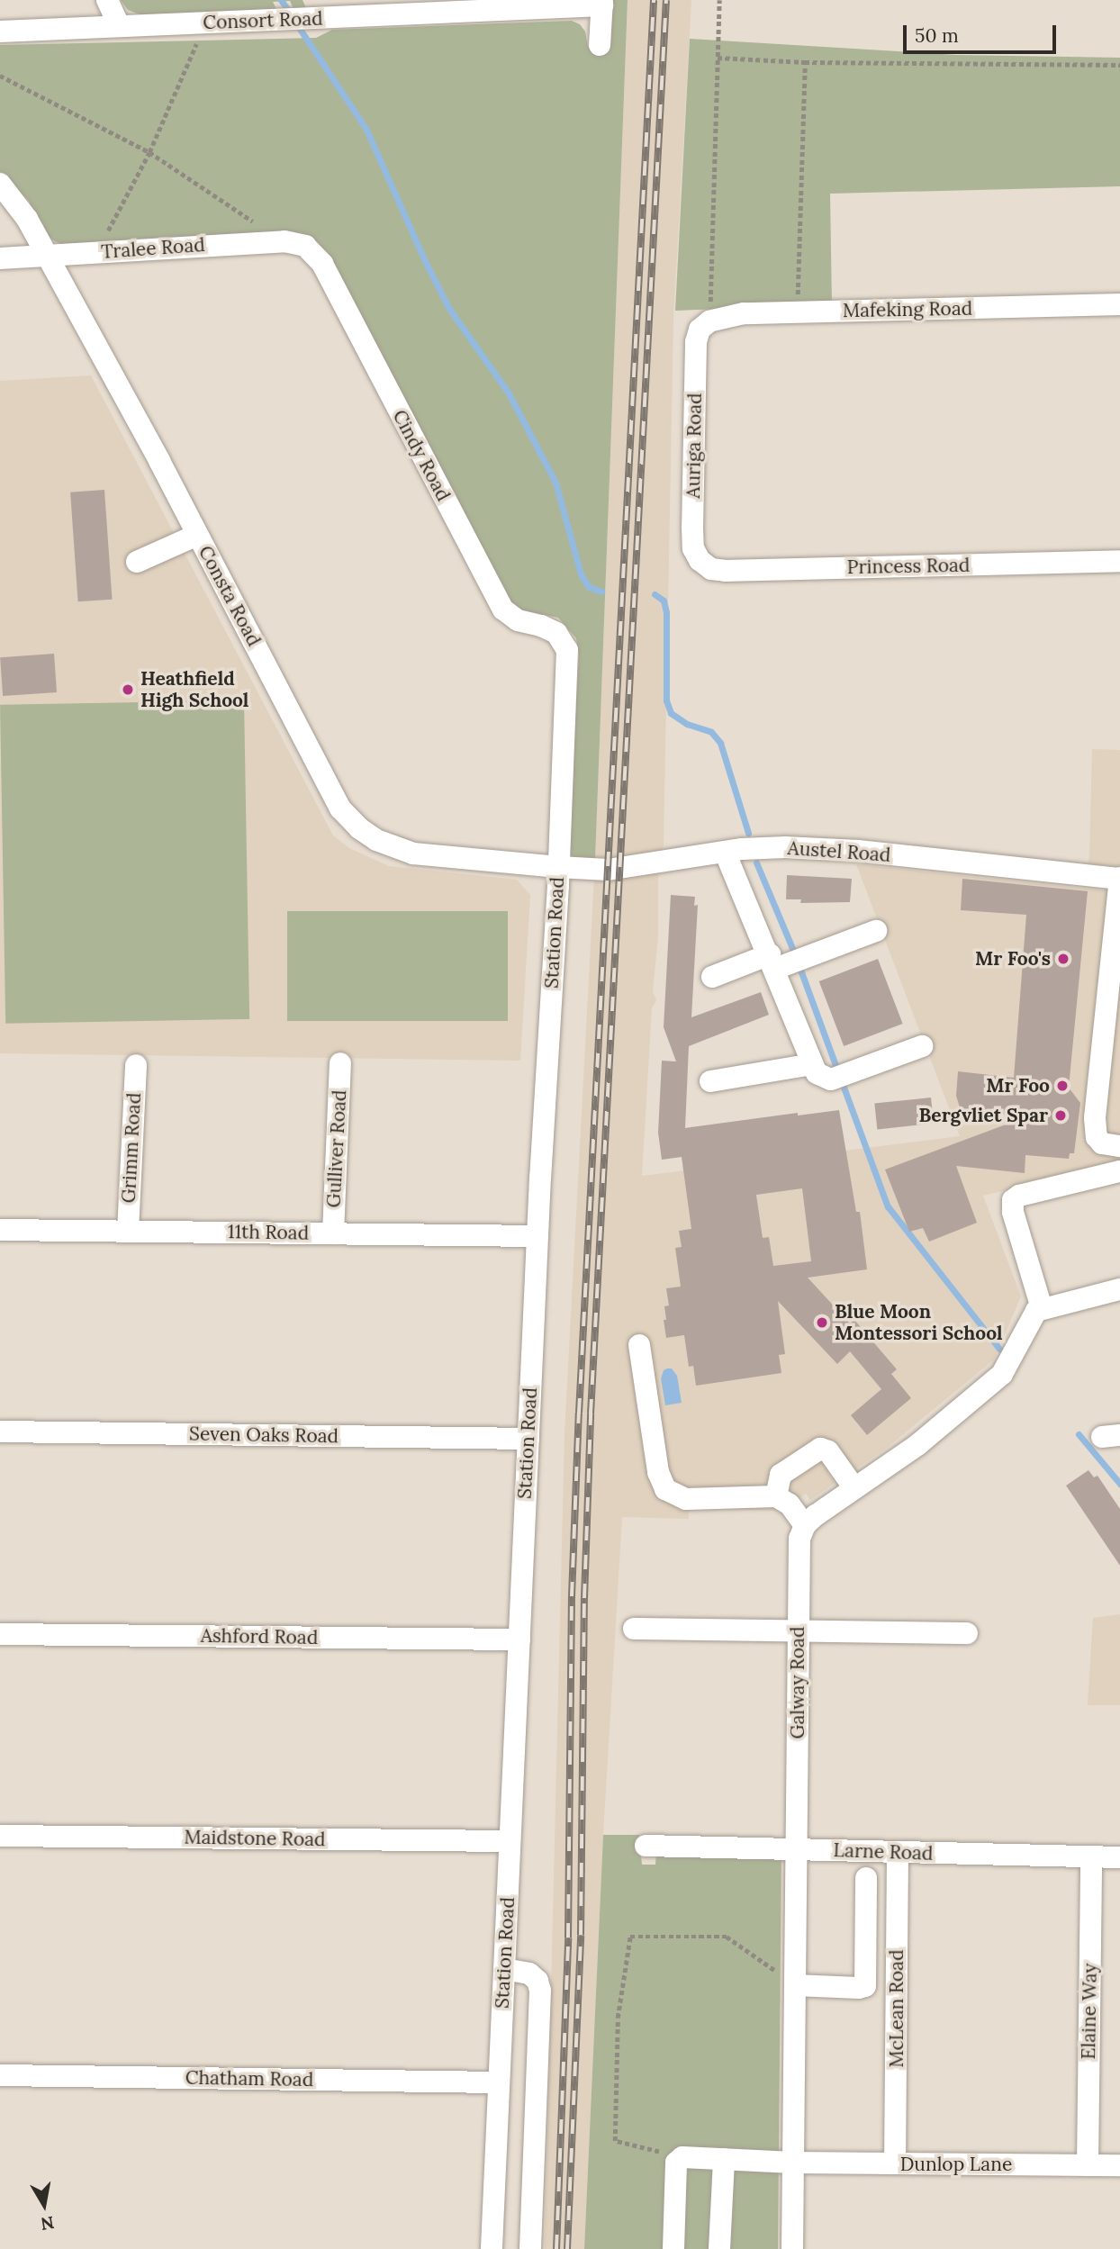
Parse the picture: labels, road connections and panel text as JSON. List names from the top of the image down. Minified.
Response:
{"streets":{"street":["Consort Road","Tralee Road","Mafeking Road","Auriga Road","Cindy Road","Princess Road","Consta Road","Austel Road","Station Road","Grimm Road","Gulliver Road","11th Road","Seven Oaks Road","Ashford Road","Galway Road","Maidstone Road","Larne Road","McLean Road","Elaine Way","Chatham Road","Dunlop Lane"]},"crossings":[["Tralee Road","Cindy Road"],["Tralee Road","Consta Road"],["Mafeking Road","Auriga Road"],["Auriga Road","Princess Road"],["Cindy Road","Station Road"],["Consta Road","Austel Road"],["Consta Road","Station Road"],["Austel Road","Station Road"],["Station Road","11th Road"],["Station Road","Seven Oaks Road"],["Station Road","Ashford Road"],["Station Road","Maidstone Road"],["Station Road","Chatham Road"],["Grimm Road","11th Road"],["Gulliver Road","11th Road"],["Galway Road","Larne Road"],["Galway Road","Dunlop Lane"],["Larne Road","McLean Road"],["Larne Road","Elaine Way"],["McLean Road","Dunlop Lane"],["Elaine Way","Dunlop Lane"]],"places":["Heathfield High School","Mr Foo's","Mr Foo","Bergvliet Spar","Blue Moon Montessori School"],"scale_bar":"50 m","north":"bottom"}
